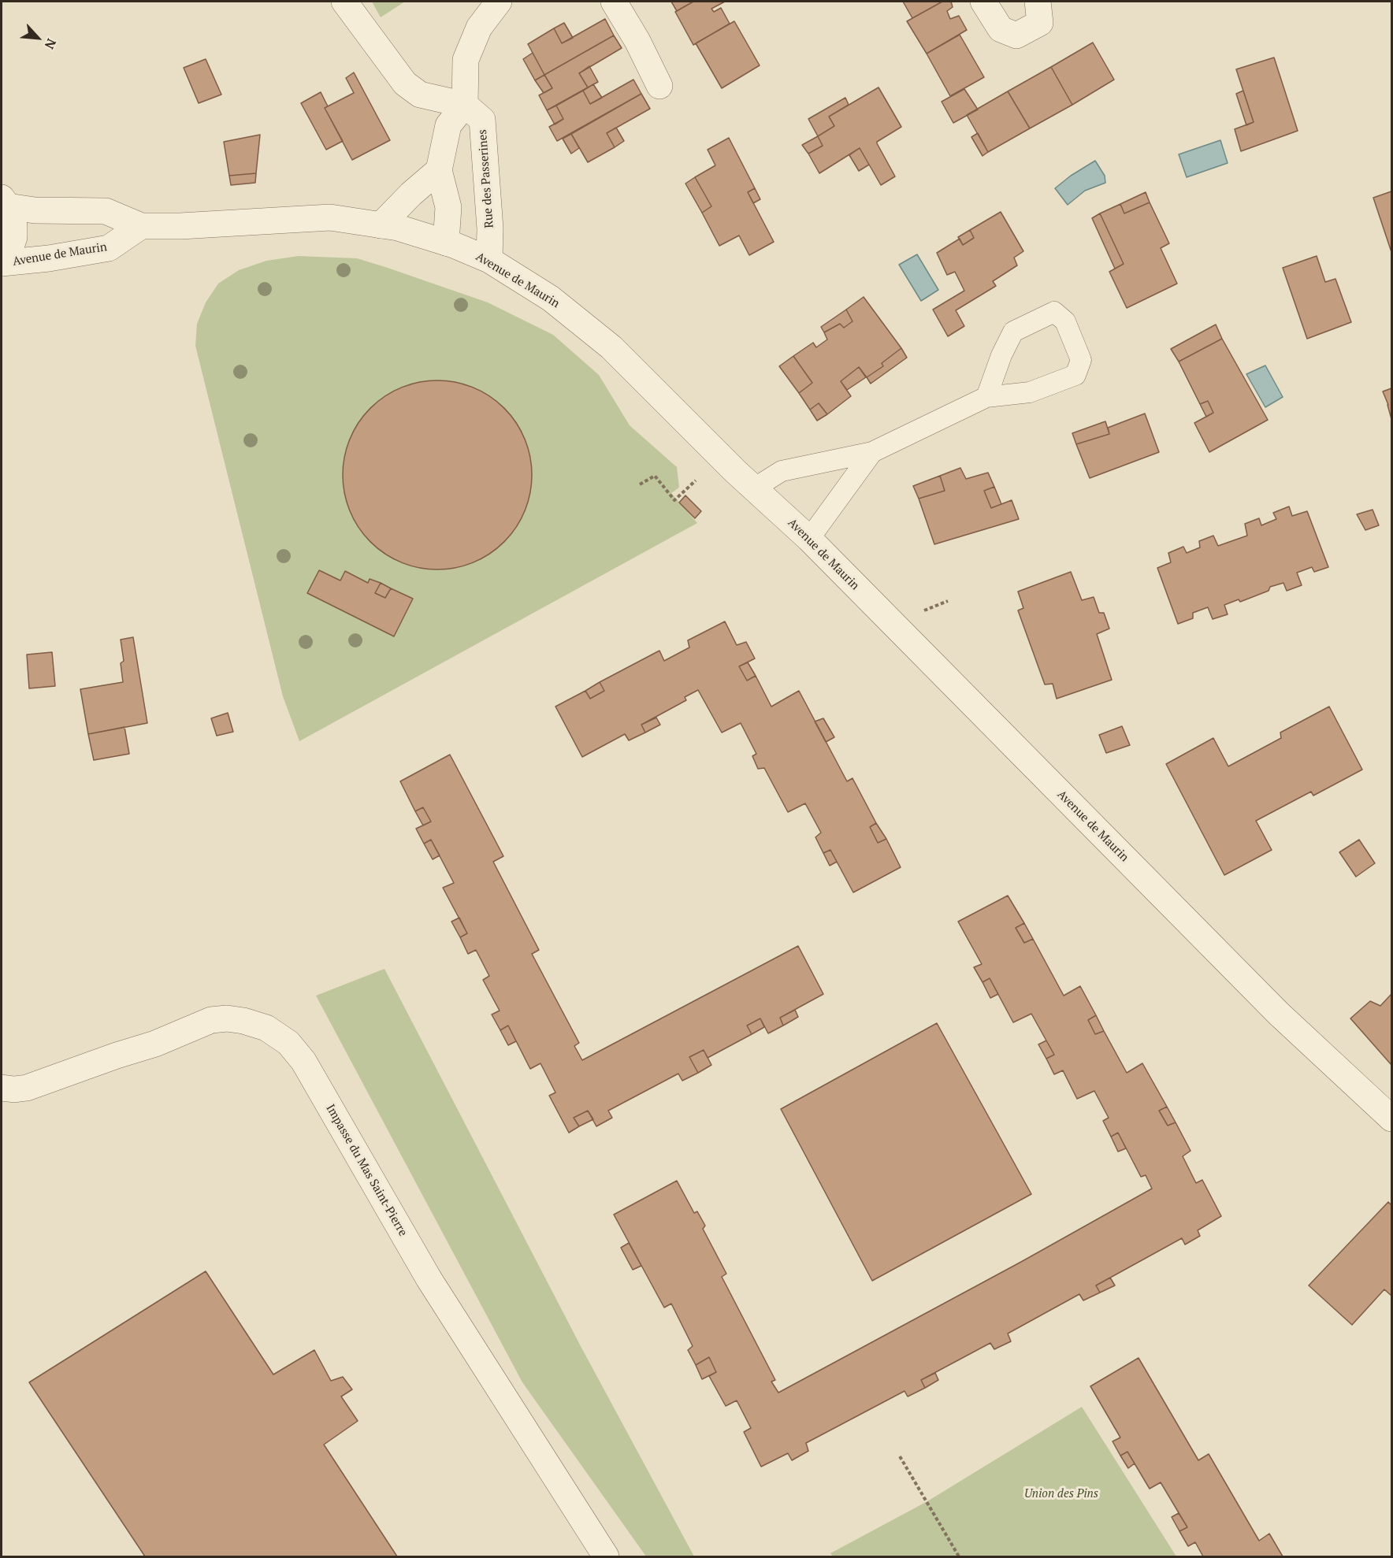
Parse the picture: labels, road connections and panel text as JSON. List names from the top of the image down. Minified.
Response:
{"streets":{"street":["Rue des Passerines","Avenue de Maurin","Impasse du Mas Saint-Pierre"]},"crossings":[["Rue des Passerines","Avenue de Maurin"]],"parks":["Union des Pins"],"north":"bottom right"}
